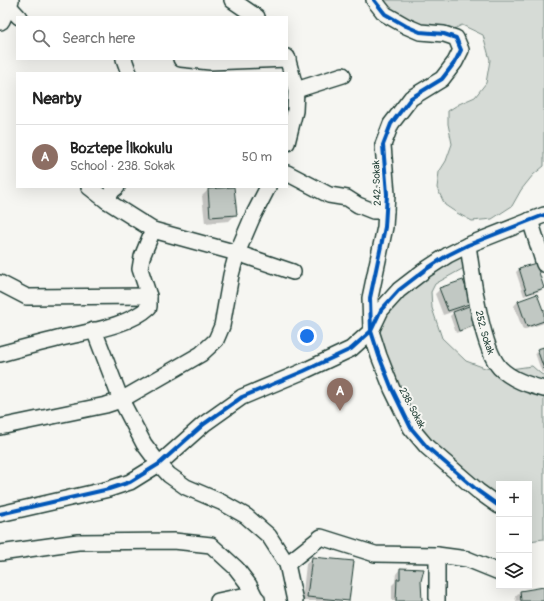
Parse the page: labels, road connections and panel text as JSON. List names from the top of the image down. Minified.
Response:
{"streets":{"street":["242. Sokak","252. Sokak","238. Sokak"]},"crossings":[["242. Sokak","238. Sokak"]],"page":{"search":"Search here","heading":"Nearby","list":[{"mark":"A","name":"Boztepe İlkokulu","note":"School · 238. Sokak","value":"50 m"}],"pins":"A","map_buttons":["+","−"]}}
